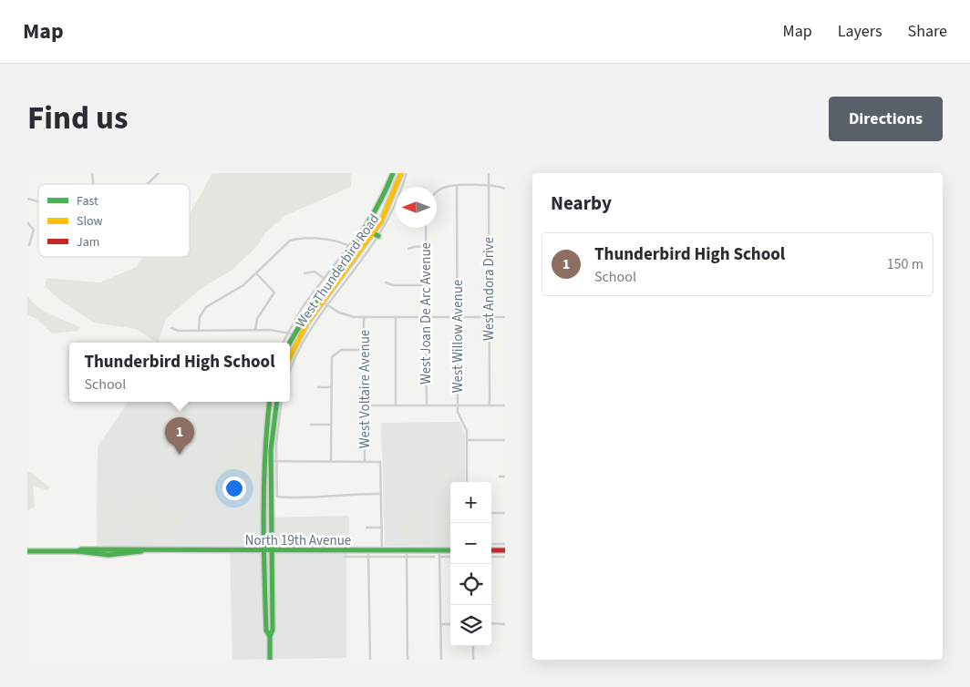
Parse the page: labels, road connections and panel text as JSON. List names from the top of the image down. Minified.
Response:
{"streets":{"main road":["West Thunderbird Road","North 19th Avenue"],"street":["West Andora Drive","West Joan De Arc Avenue","West Willow Avenue","West Voltaire Avenue"]},"crossings":[["West Voltaire Avenue","North 19th Avenue"]],"legend":["Fast","Slow","Jam"],"north":"left","page":{"header":"Map","nav":["Map","Layers","Share"],"title":"Find us","buttons":"Directions","heading":"Nearby","list":[{"mark":"1","name":"Thunderbird High School","note":"School","value":"150 m"}],"popup":["Thunderbird High School","School"],"pins":"1","map_buttons":["+","−"]}}
